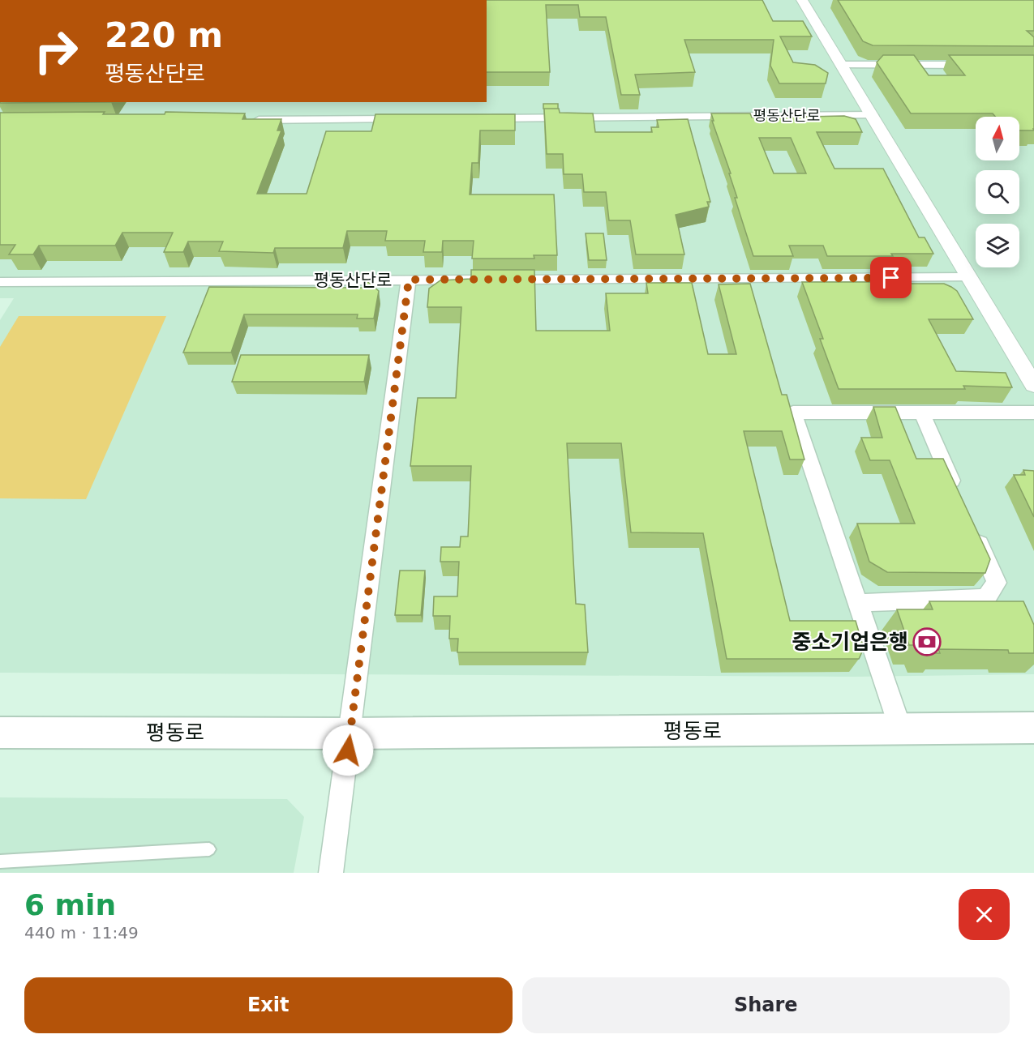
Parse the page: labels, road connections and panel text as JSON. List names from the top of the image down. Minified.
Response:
{"streets":{"main road":["평동로"],"street":["평동산단로"]},"places":{"bank":["중소기업은행"]},"north":"top","page":{"turn":["220 m","평동산단로"],"heading":["6 min","440 m · 11:49"],"buttons":["Exit","Share"]}}
